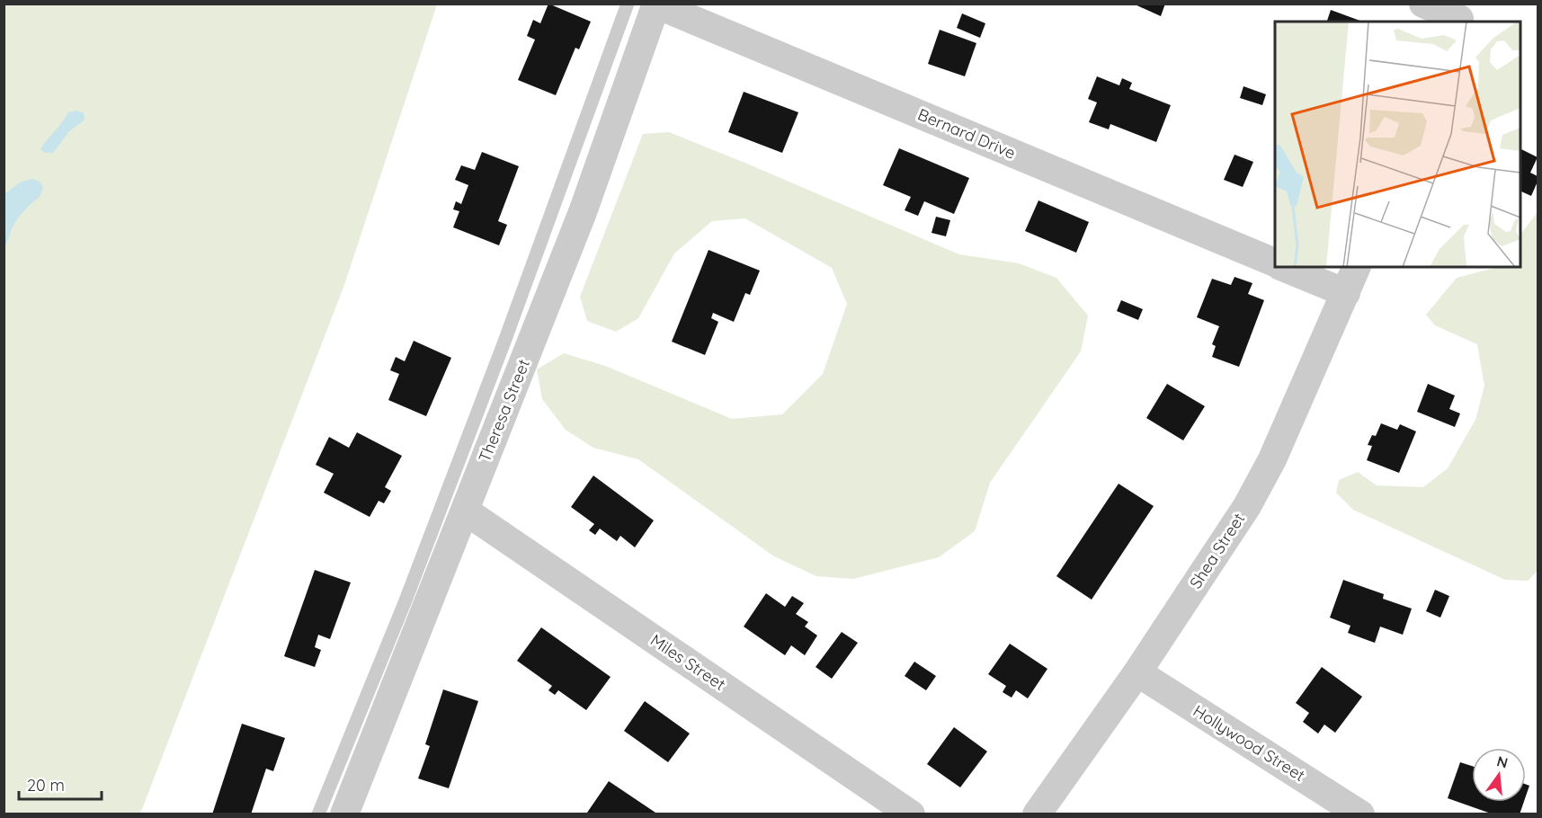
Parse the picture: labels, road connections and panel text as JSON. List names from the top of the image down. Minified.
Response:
{"streets":{"street":["Bernard Drive","Theresa Street","Shea Street","Miles Street","Hollywood Street"]},"crossings":[["Bernard Drive","Theresa Street"],["Theresa Street","Miles Street"],["Shea Street","Hollywood Street"]],"scale_bar":"20 m","north":"top"}
